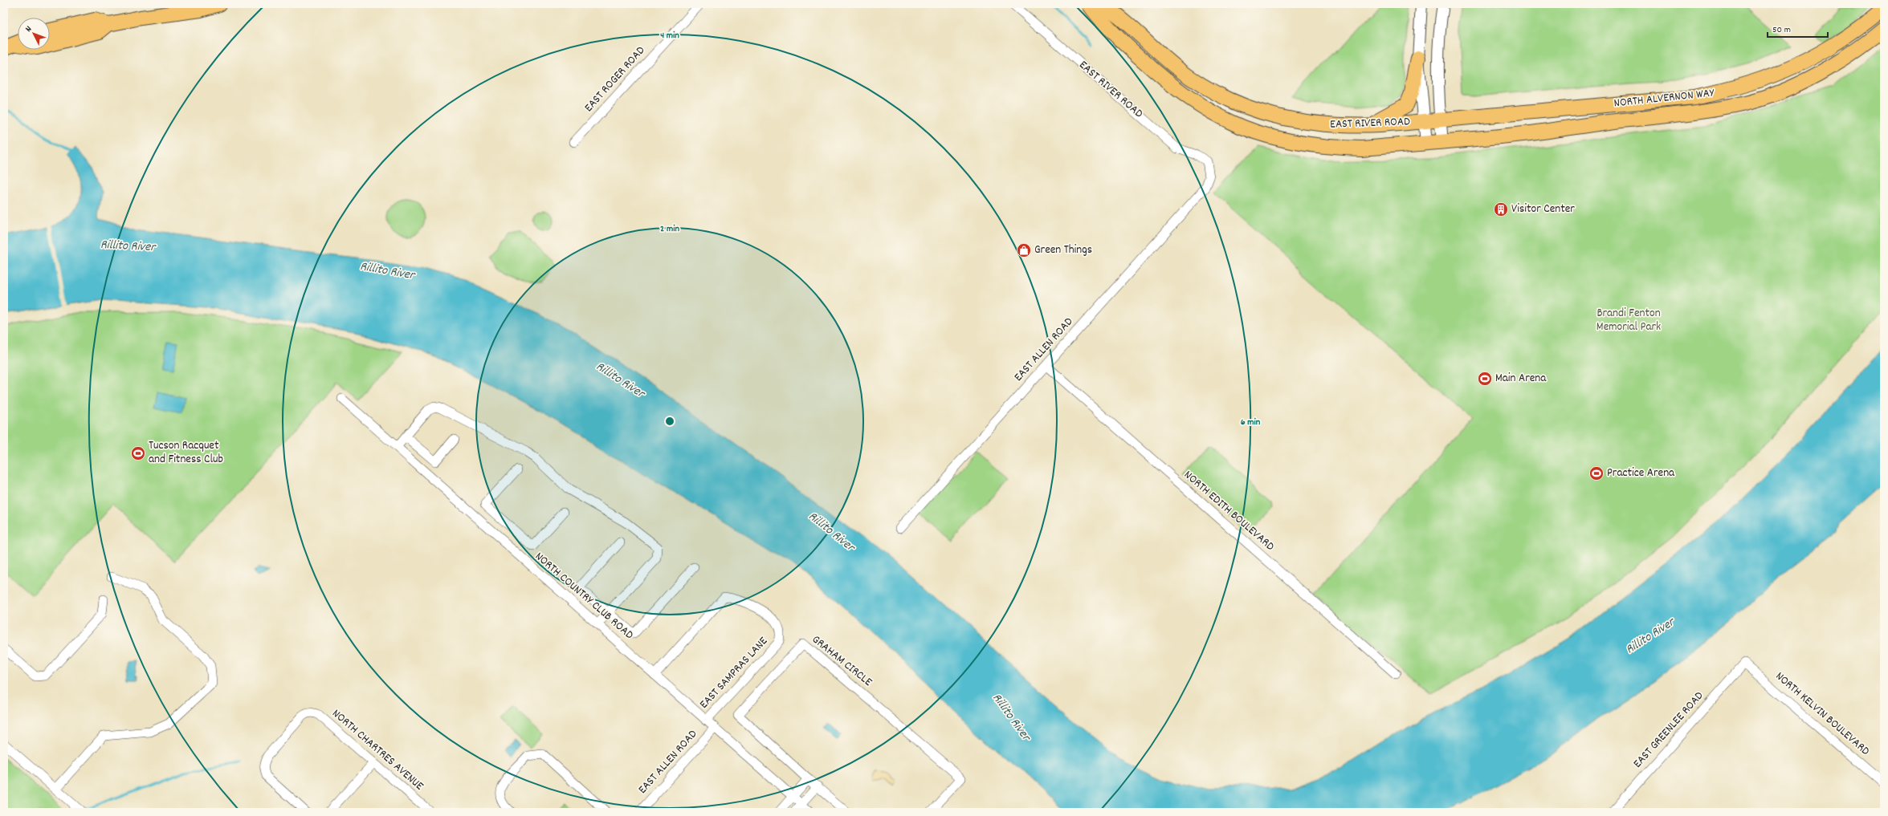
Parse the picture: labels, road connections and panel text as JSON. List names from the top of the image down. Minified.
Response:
{"streets":{"main road":["EAST RIVER ROAD","NORTH ALVERNON WAY"],"street":["EAST ROGER ROAD","EAST ALLEN ROAD","NORTH EDITH BOULEVARD","NORTH COUNTRY CLUB ROAD","GRAHAM CIRCLE","EAST SAMPRAS LANE","NORTH KELVIN BOULEVARD","EAST GREENLEE ROAD","NORTH CHARTRES AVENUE"]},"crossings":[["EAST RIVER ROAD","NORTH ALVERNON WAY"],["EAST RIVER ROAD","EAST ALLEN ROAD"],["EAST ALLEN ROAD","NORTH EDITH BOULEVARD"],["EAST ALLEN ROAD","NORTH COUNTRY CLUB ROAD"],["NORTH COUNTRY CLUB ROAD","EAST SAMPRAS LANE"],["NORTH KELVIN BOULEVARD","EAST GREENLEE ROAD"]],"water":["Rillito River"],"parks":["Brandi Fenton Memorial Park"],"places":{"building":["Visitor Center"],"shop":["Green Things"],"sports":["Main Arena","Tucson Racquet and Fitness Club","Practice Arena"]},"scale_bar":"50 m","north":"top left","rings":["4 min","2 min","6 min"]}
